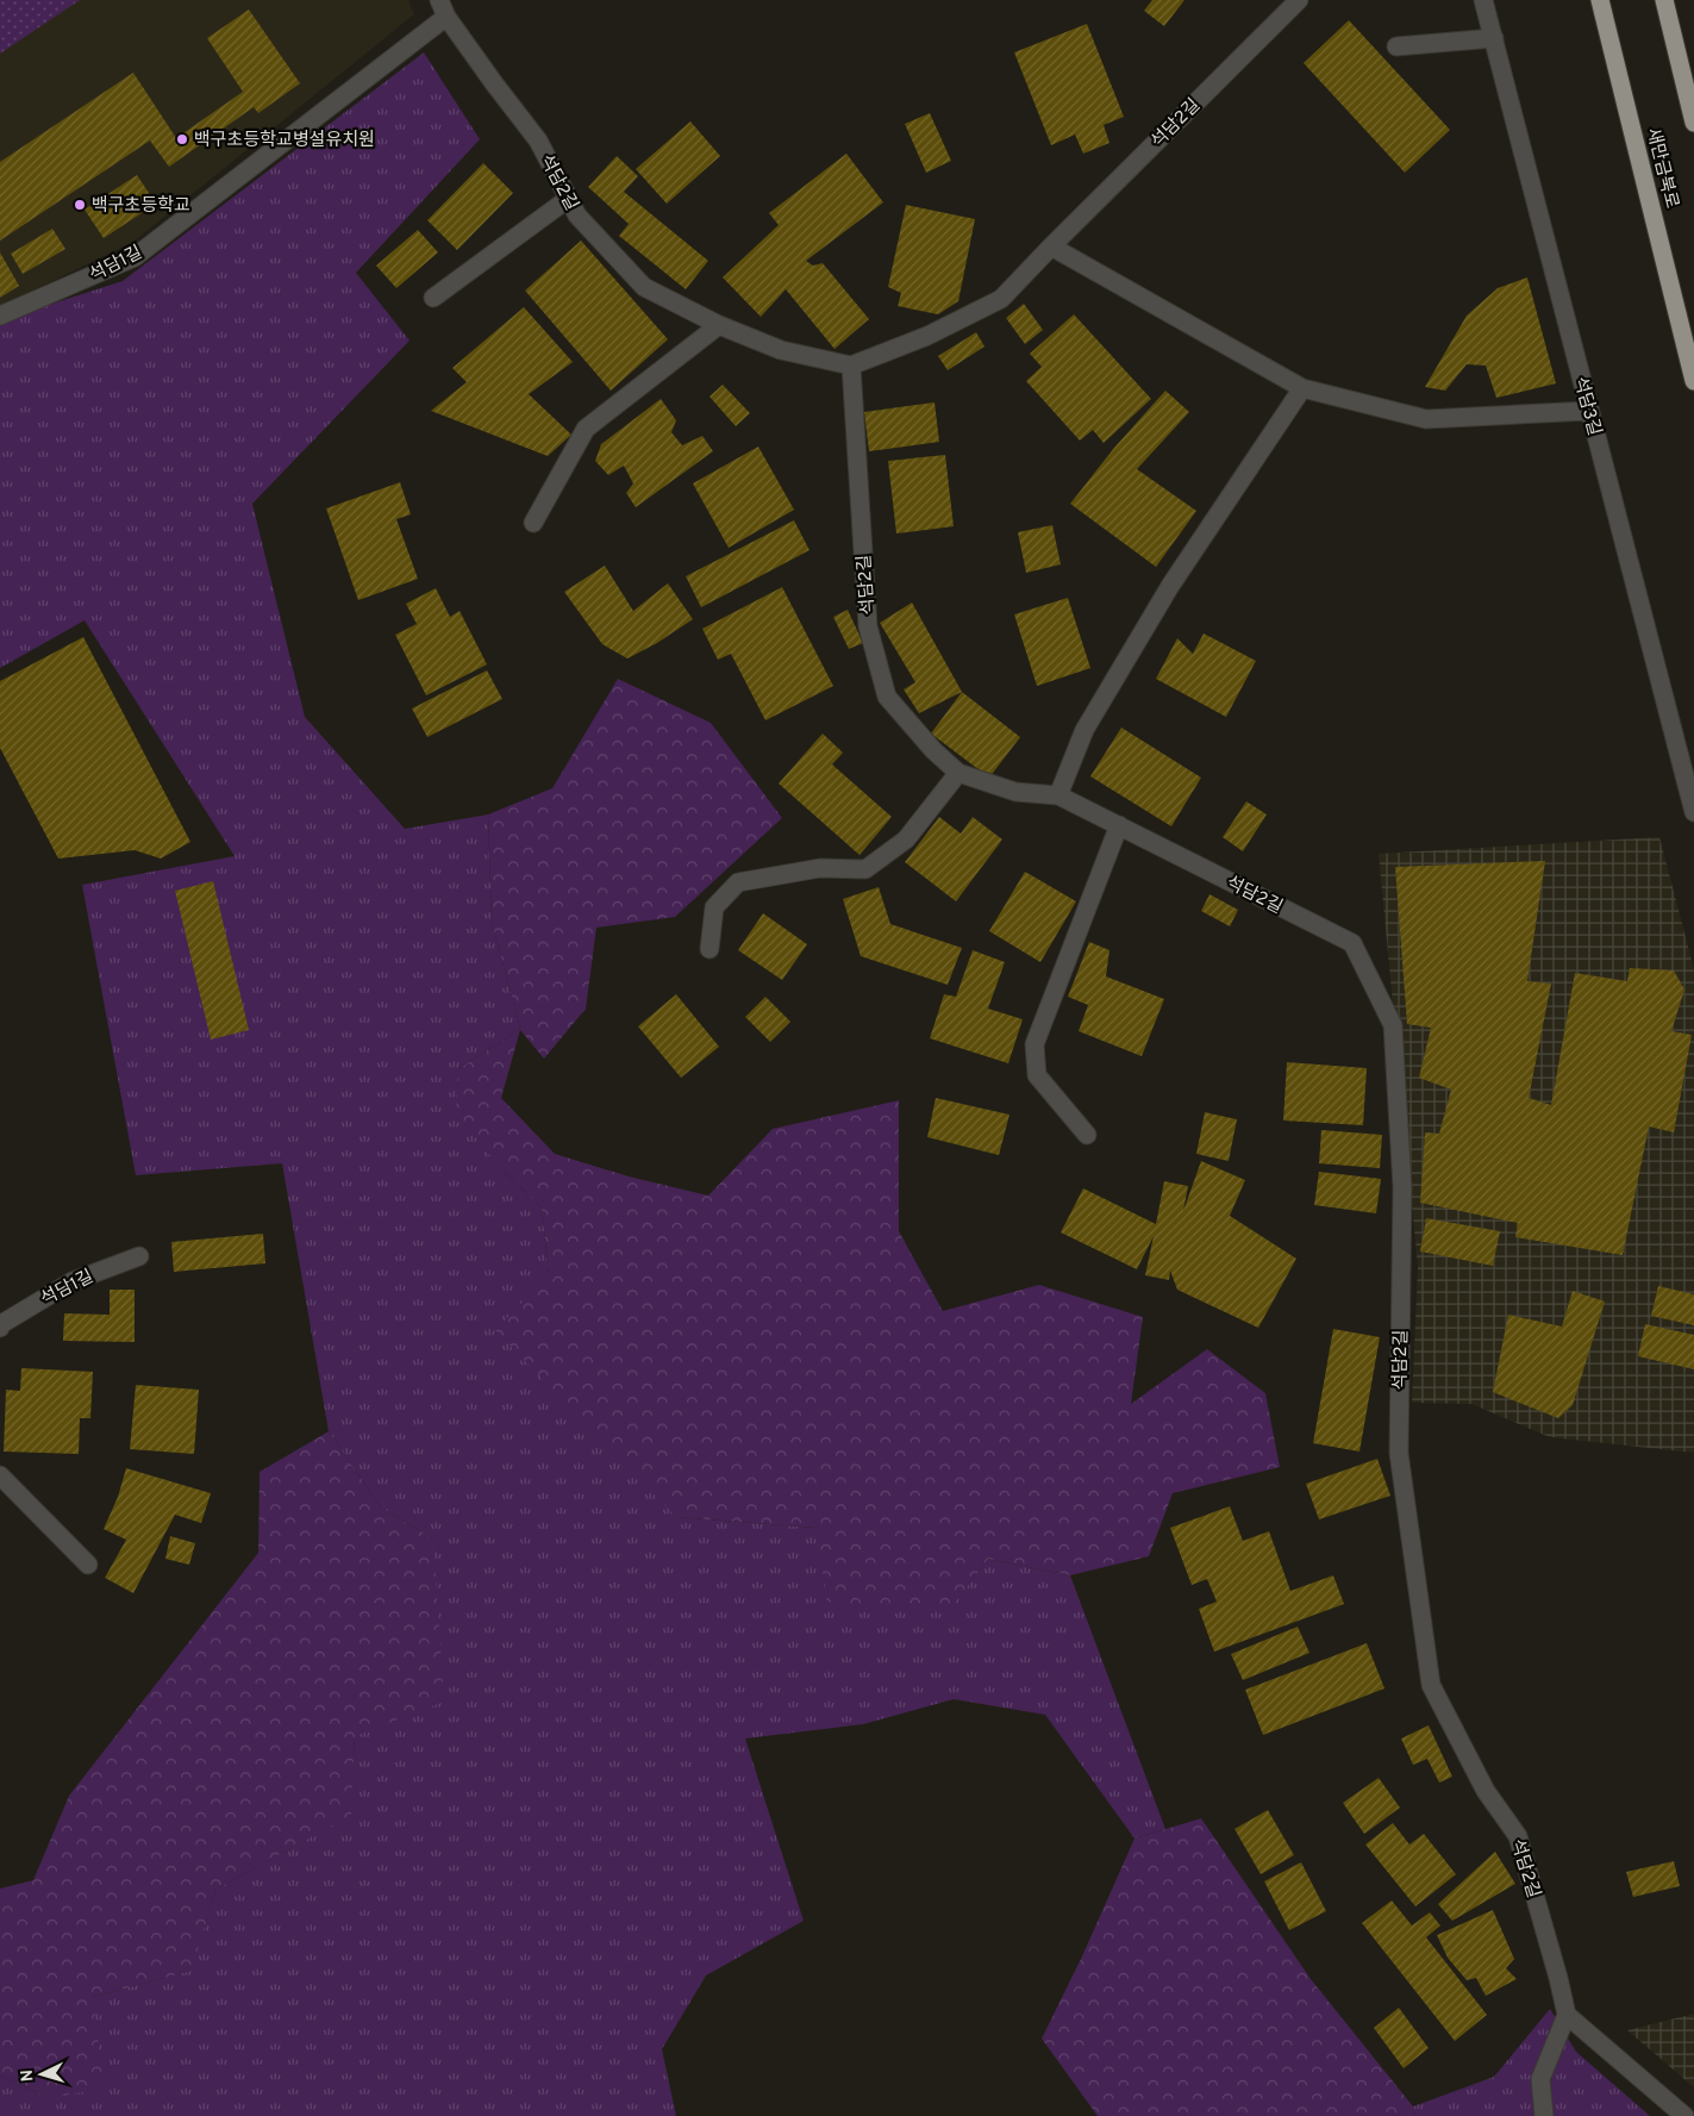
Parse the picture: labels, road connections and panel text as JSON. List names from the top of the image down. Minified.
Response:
{"streets":{"highway":["새만금북로"],"street":["석담2길","석담1길","석담3길"]},"crossings":[["석담2길","석담1길"]],"places":["백구초등학교병설유치원","백구초등학교"],"north":"left"}
